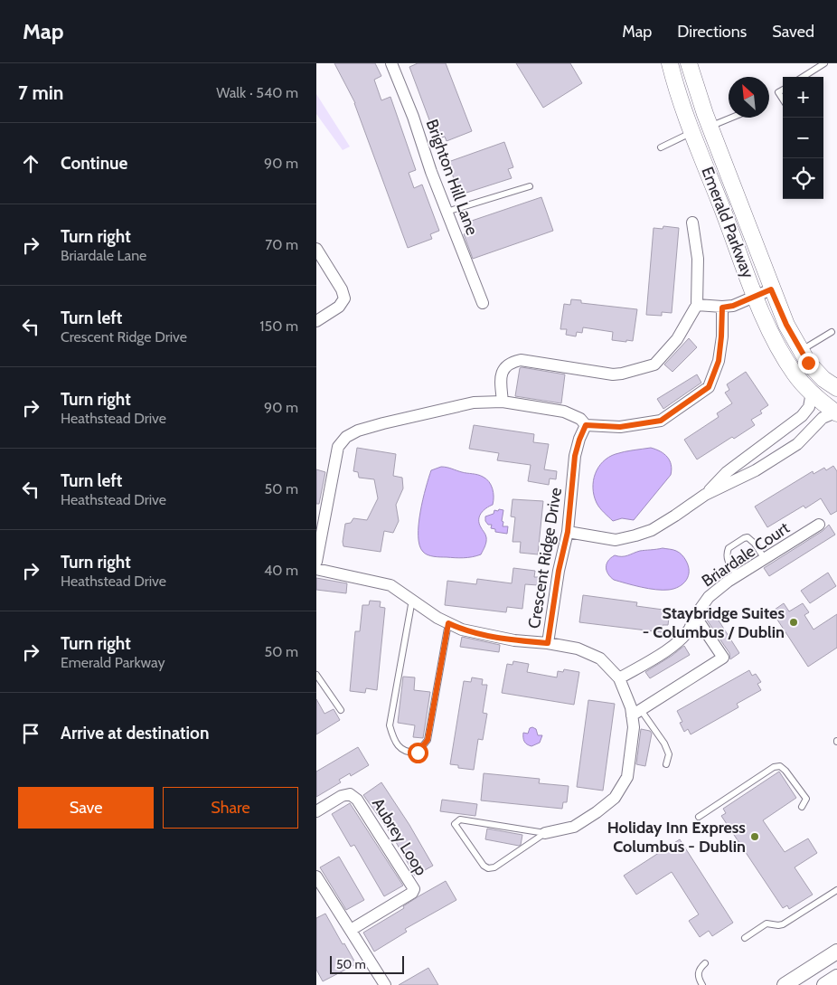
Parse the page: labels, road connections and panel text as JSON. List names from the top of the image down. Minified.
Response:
{"streets":{"main road":["Emerald Parkway"],"street":["Brighton Hill Lane","Briardale Court","Crescent Ridge Drive","Aubrey Loop"]},"places":["Staybridge Suites - Columbus / Dublin","Holiday Inn Express Columbus - Dublin"],"scale_bar":"50 m","north":"top left","page":{"header":"Map","nav":["Map","Directions","Saved"],"heading":["7 min","Walk · 540 m"],"map_buttons":["+","−"],"list":[["Continue","90 m"],["Turn right","Briardale Lane","70 m"],["Turn left","Crescent Ridge Drive","150 m"],["Turn right","Heathstead Drive","90 m"],["Turn left","Heathstead Drive","50 m"],["Turn right","Heathstead Drive","40 m"],["Turn right","Emerald Parkway","50 m"],"Arrive at destination"],"buttons":["Save","Share"],"scale":"50 m"}}
